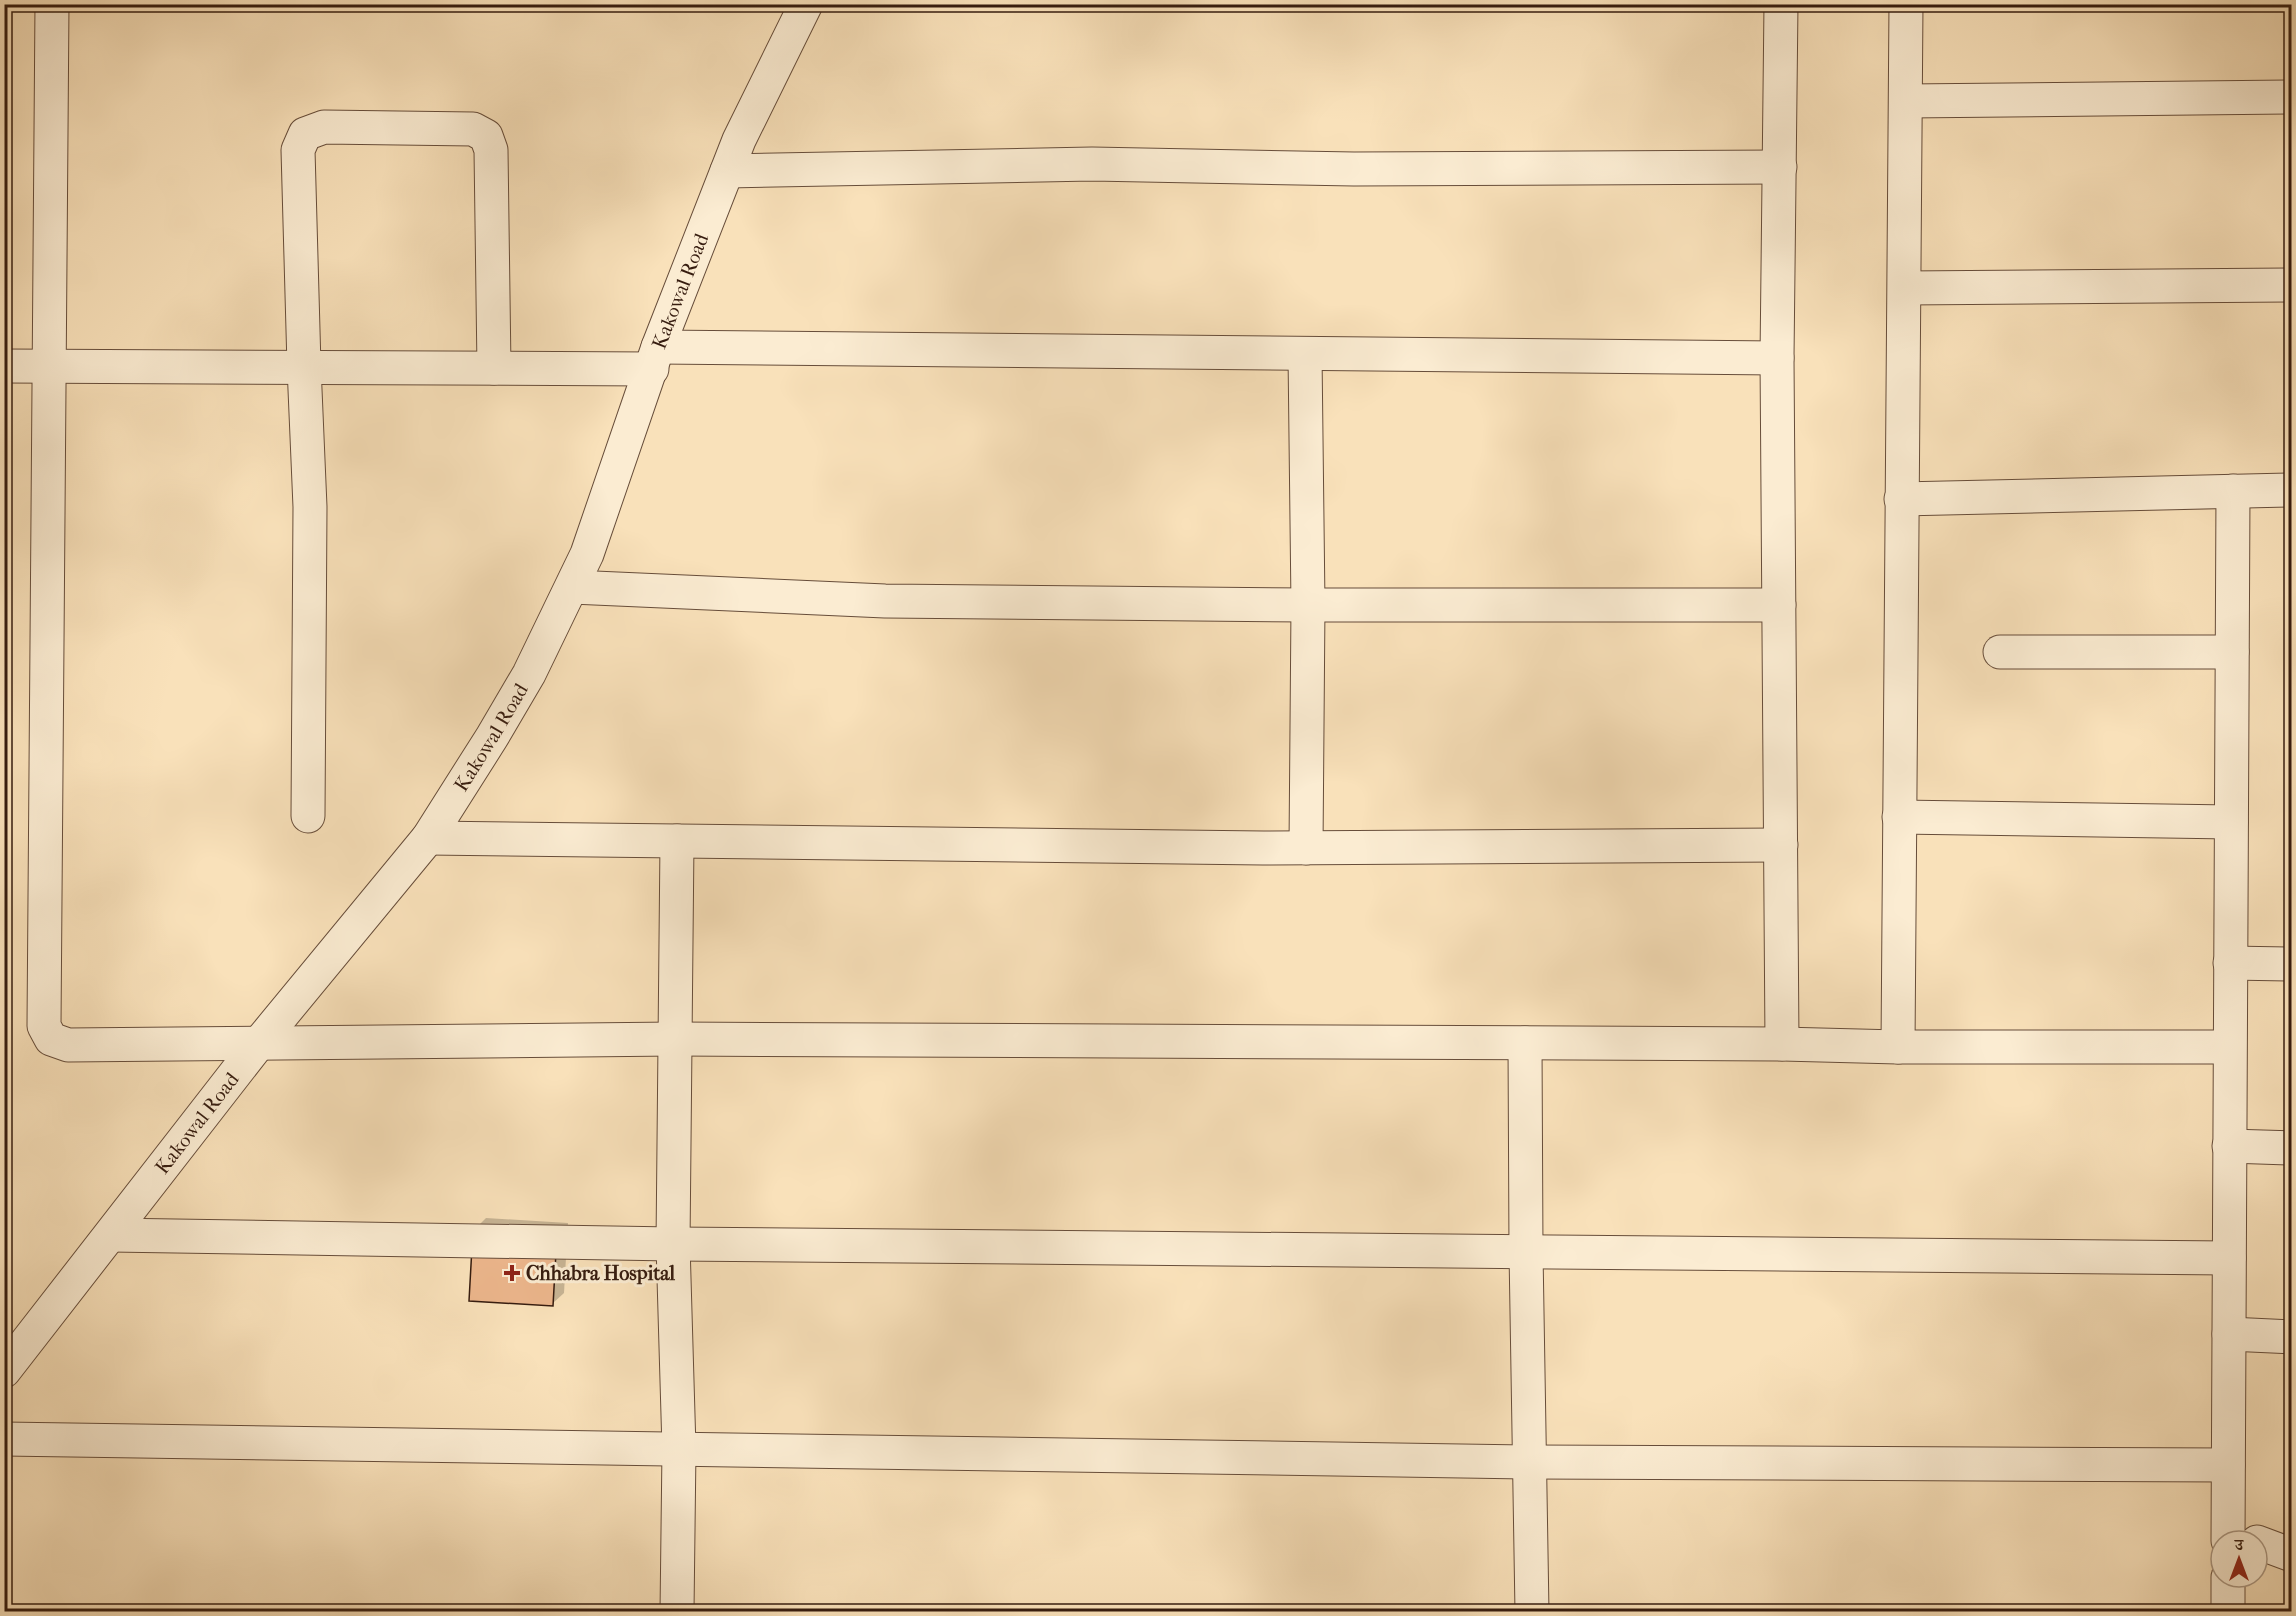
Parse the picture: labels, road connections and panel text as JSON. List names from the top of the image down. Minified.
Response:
{"streets":{"street":["Kakowal Road"]},"places":{"health":["Chhabra Hospital"]},"north":"top"}
